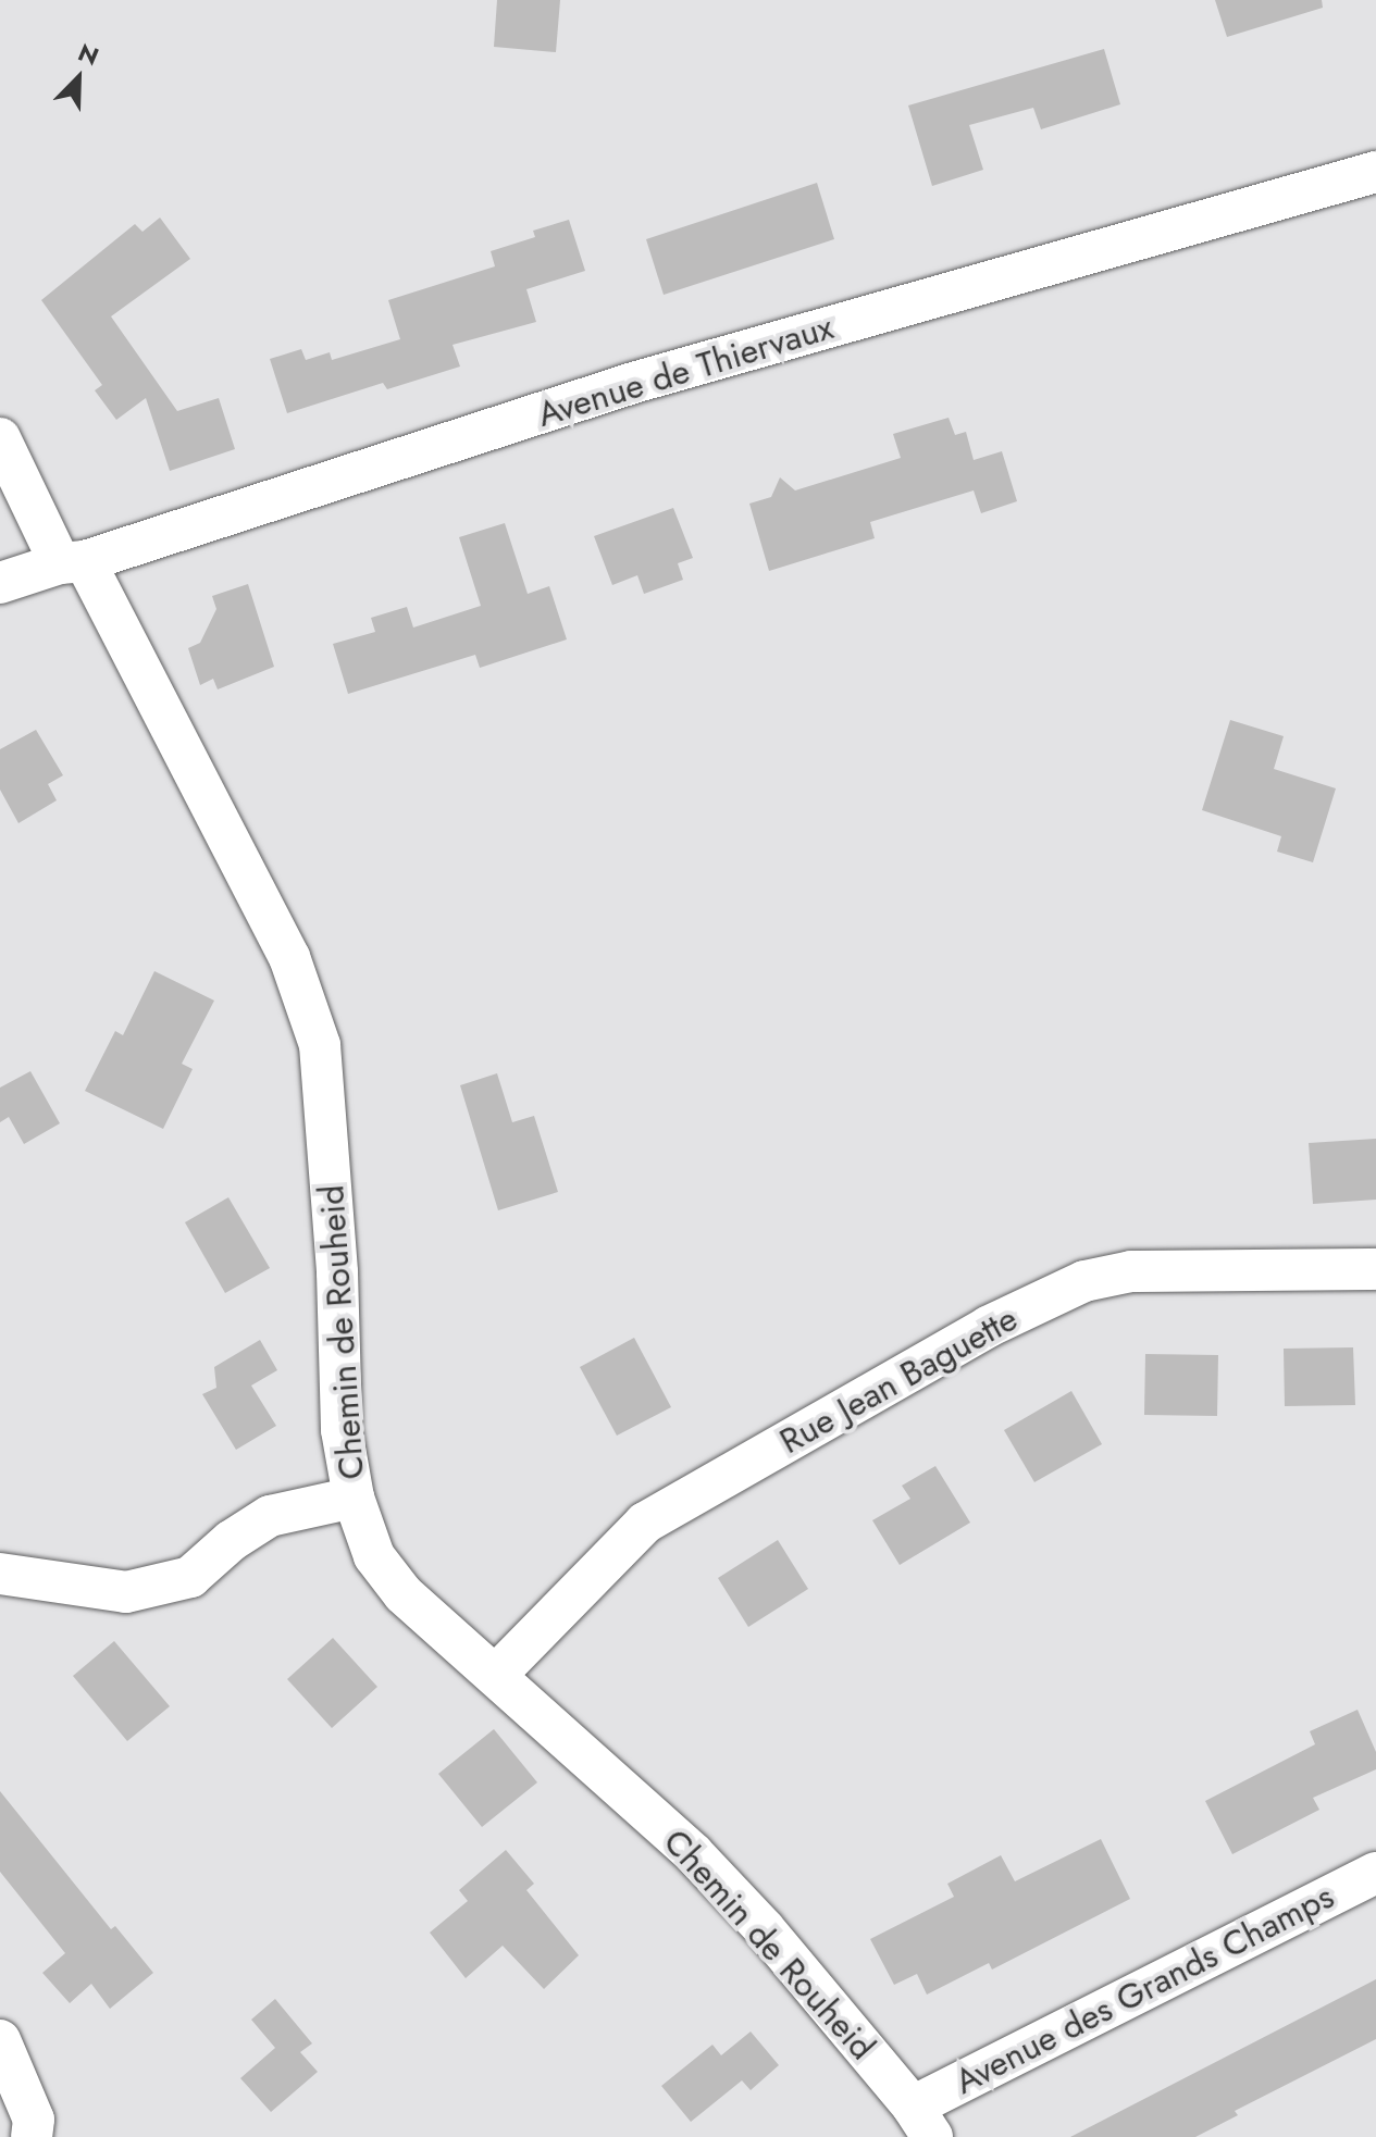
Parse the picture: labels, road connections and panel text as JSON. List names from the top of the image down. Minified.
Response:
{"streets":{"street":["Avenue de Thiervaux","Chemin de Rouheid","Rue Jean Baguette","Avenue des Grands Champs"]},"crossings":[["Avenue de Thiervaux","Chemin de Rouheid"],["Chemin de Rouheid","Rue Jean Baguette"],["Chemin de Rouheid","Avenue des Grands Champs"]],"north":"top right"}
